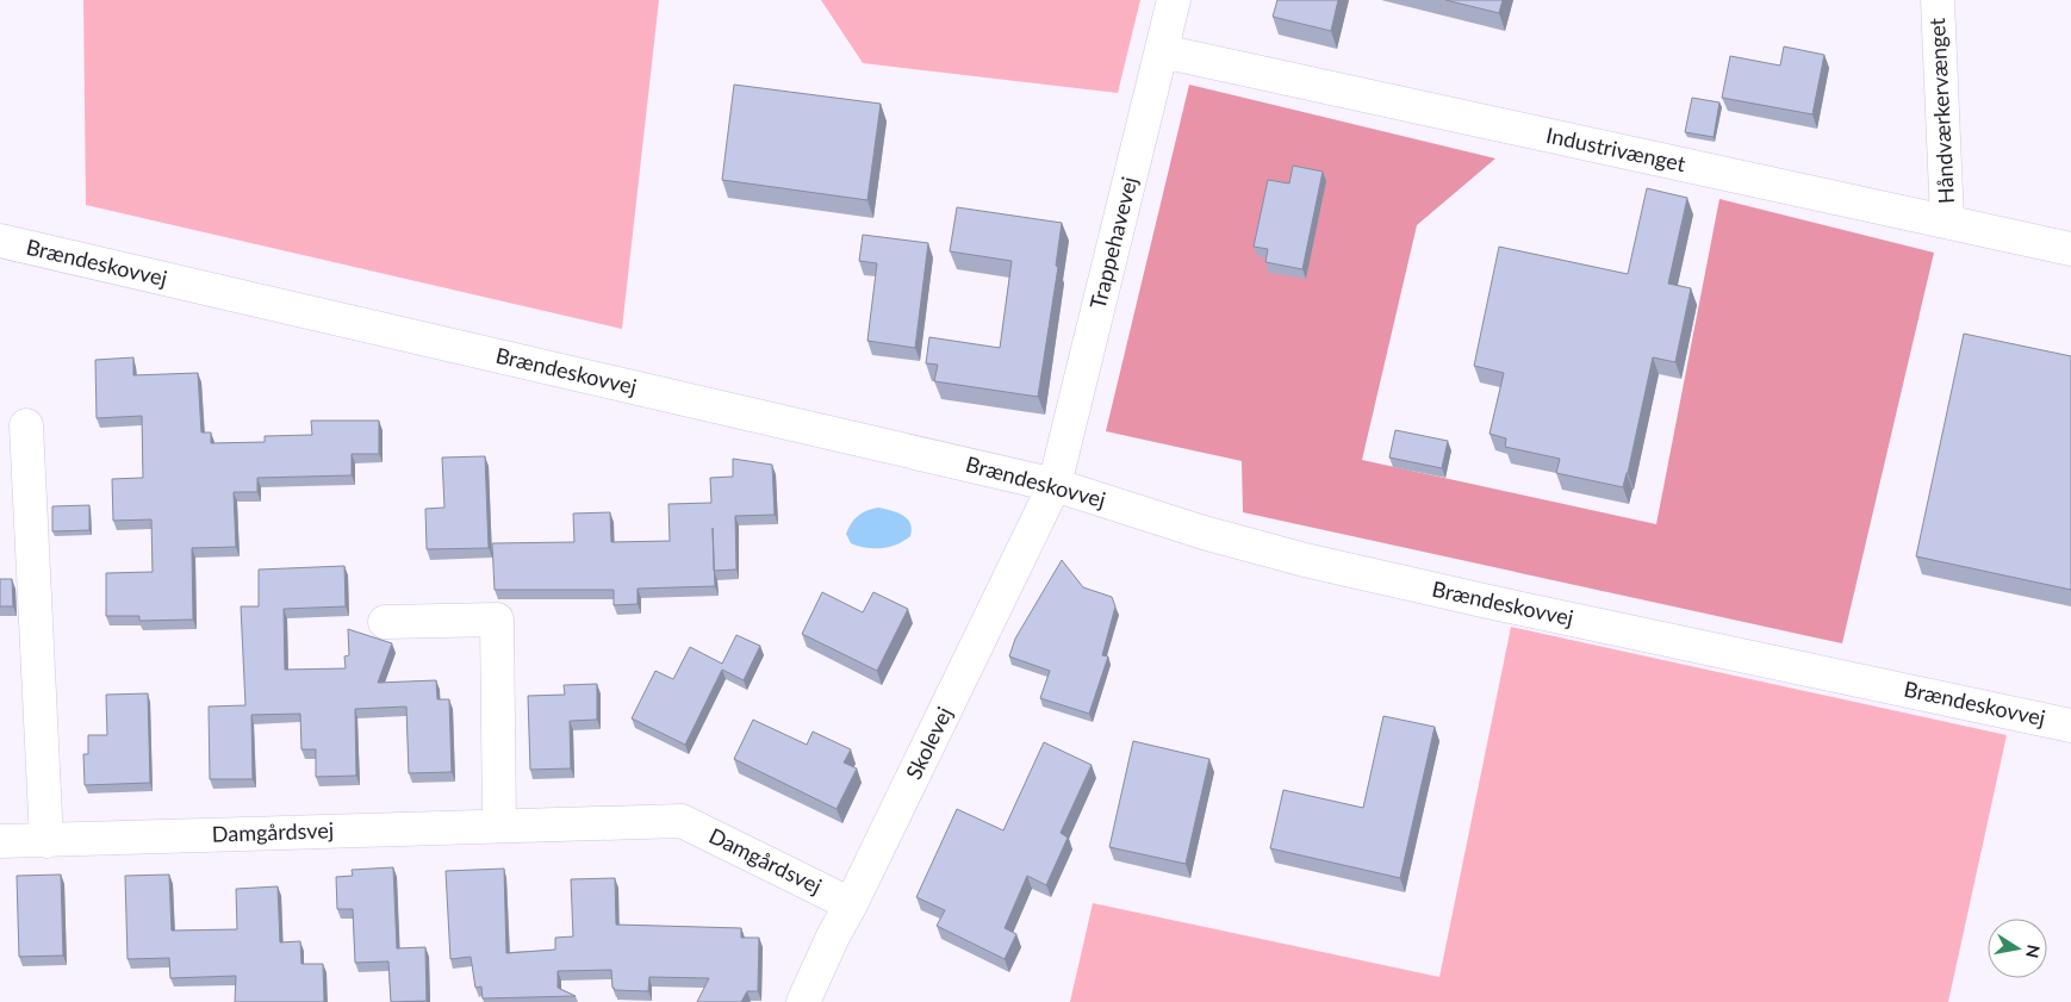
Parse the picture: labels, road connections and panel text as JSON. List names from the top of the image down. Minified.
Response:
{"streets":{"street":["Håndværkervænget","Industrivænget","Trappehavevej","Brændeskovvej","Skolevej","Damgårdsvej"]},"crossings":[["Håndværkervænget","Industrivænget"],["Industrivænget","Trappehavevej"],["Trappehavevej","Brændeskovvej"],["Trappehavevej","Skolevej"],["Brændeskovvej","Skolevej"],["Skolevej","Damgårdsvej"]],"north":"right"}
